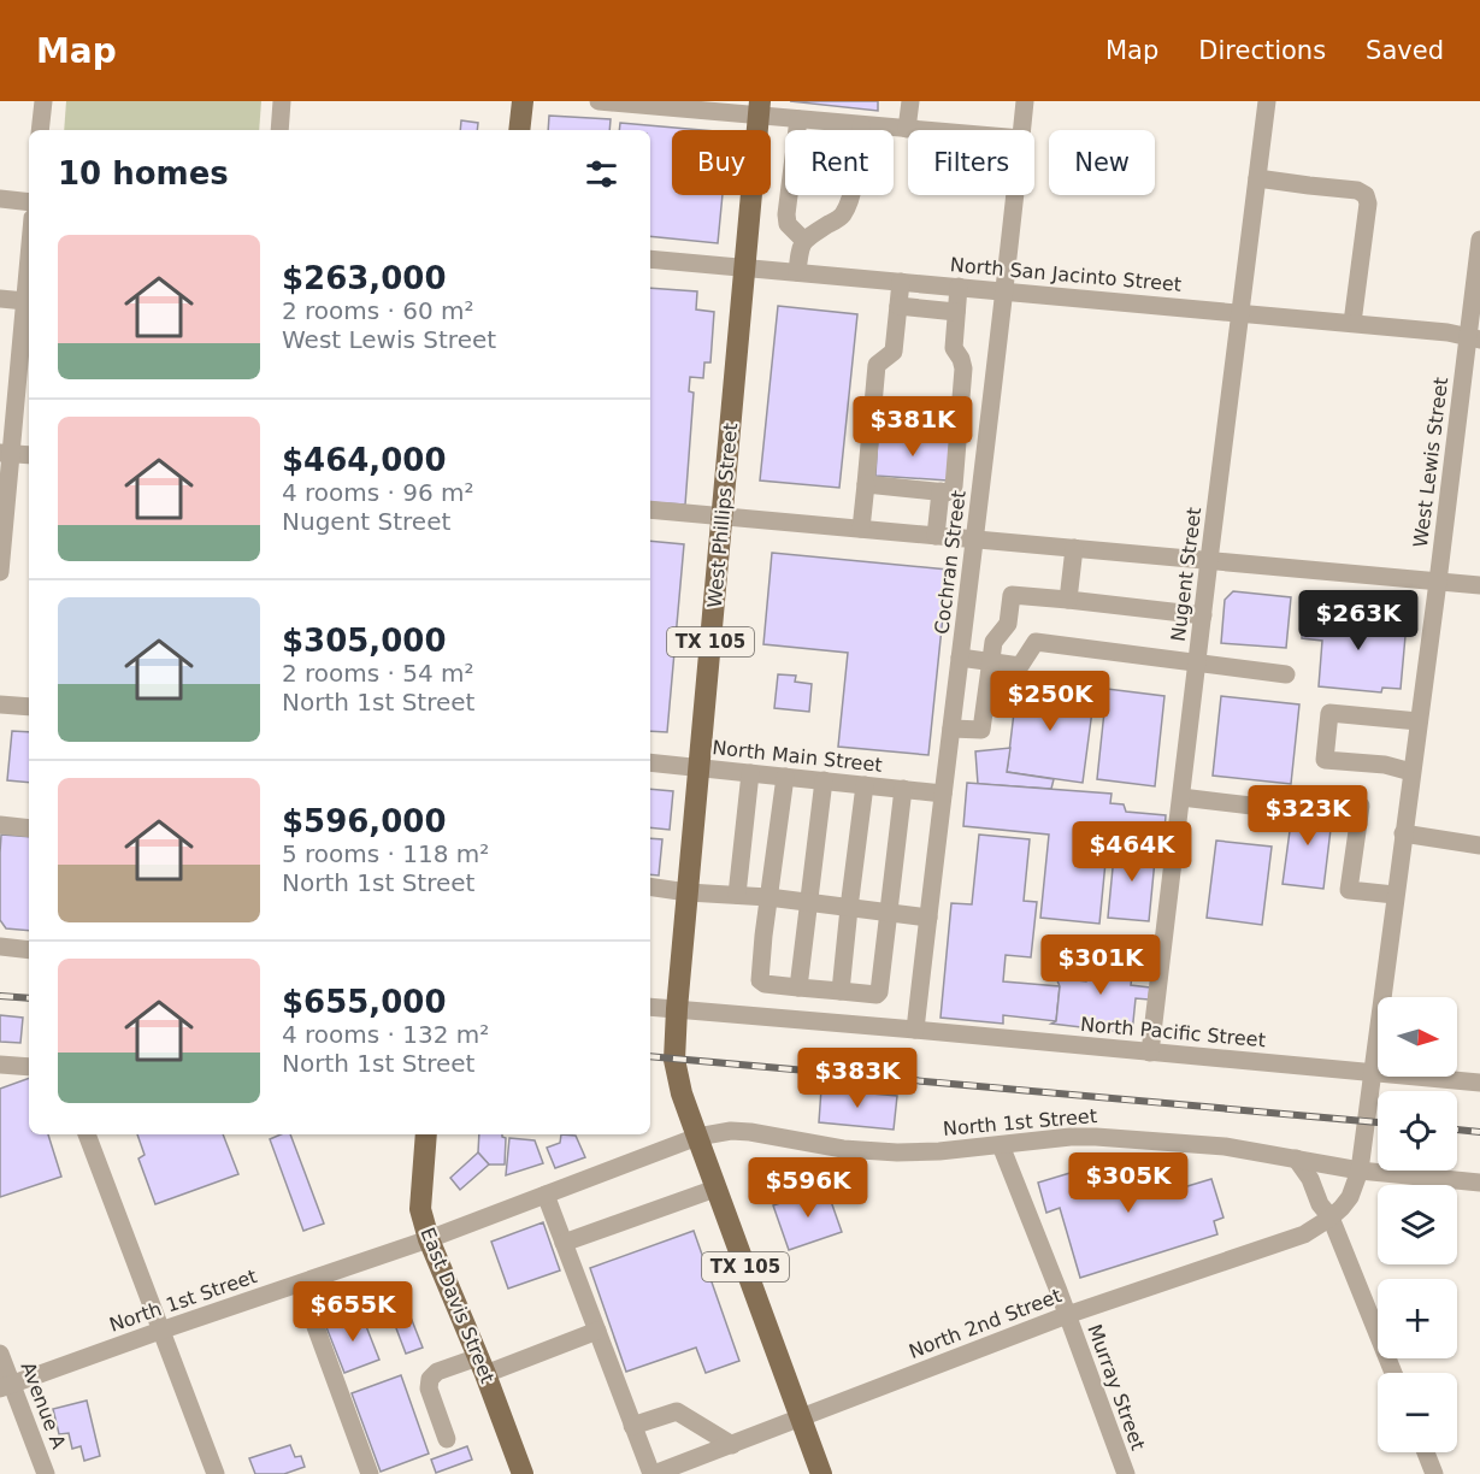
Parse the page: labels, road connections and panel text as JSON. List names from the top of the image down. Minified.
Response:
{"streets":{"main road":["West Phillips Street","TX 105","East Davis Street"],"street":["North San Jacinto Street","West Lewis Street","Cochran Street","Nugent Street","North Main Street","North Pacific Street","North 1st Street","North 2nd Street","Murray Street","Avenue A"]},"crossings":[["North San Jacinto Street","West Lewis Street"],["North San Jacinto Street","West Phillips Street"],["North San Jacinto Street","Cochran Street"],["North San Jacinto Street","Nugent Street"],["West Lewis Street","North Pacific Street"],["West Lewis Street","North 1st Street"],["West Lewis Street","North 2nd Street"],["West Phillips Street","TX 105"],["West Phillips Street","North Main Street"],["West Phillips Street","North Pacific Street"],["West Phillips Street","North 1st Street"],["Cochran Street","North Main Street"],["Cochran Street","North Pacific Street"],["Nugent Street","North Pacific Street"],["TX 105","North 1st Street"],["TX 105","North 2nd Street"],["North 1st Street","East Davis Street"],["North 1st Street","Murray Street"],["North 1st Street","Avenue A"],["North 2nd Street","Murray Street"]],"north":"right","page":{"header":"Map","nav":["Map","Directions","Saved"],"chip":["Buy","Rent","Filters","New"],"heading":"10 homes","list":[{"name":"$263,000","note":"2 rooms · 60 m² · West Lewis Street"},{"name":"$464,000","note":"4 rooms · 96 m² · Nugent Street"},{"name":"$305,000","note":"2 rooms · 54 m² · North 1st Street"},{"name":"$596,000","note":"5 rooms · 118 m² · North 1st Street"},{"name":"$655,000","note":"4 rooms · 132 m² · North 1st Street"}],"price":["$381K","$263K","$250K","$323K","$464K","$301K","$383K","$305K","$596K","$655K"],"map_buttons":["+","−"]}}
